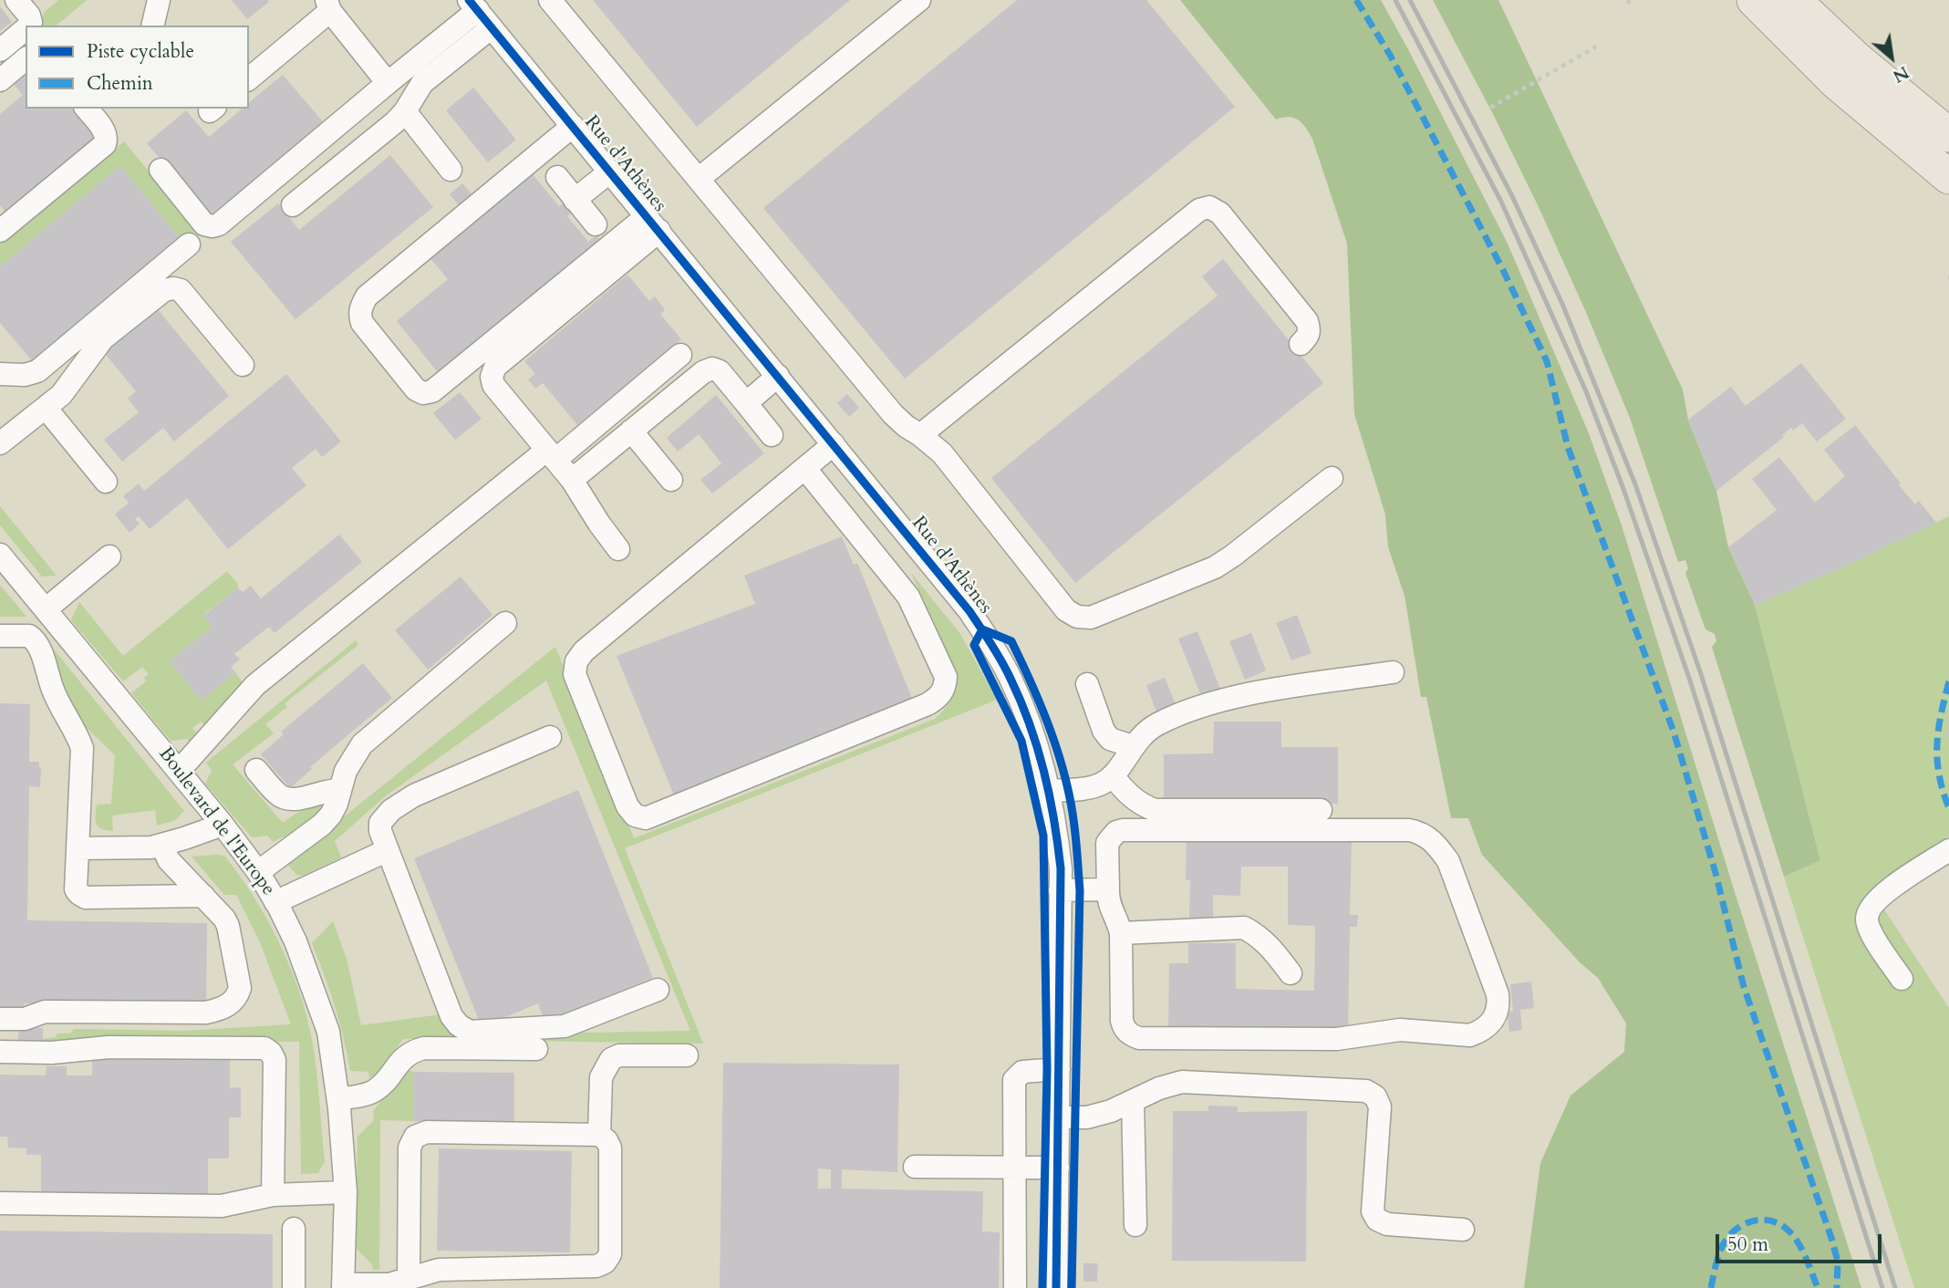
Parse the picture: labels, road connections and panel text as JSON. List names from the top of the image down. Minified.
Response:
{"streets":{"street":["Rue d'Athènes","Boulevard de l'Europe"]},"legend":["Piste cyclable","Chemin"],"scale_bar":"50 m","north":"bottom right"}
